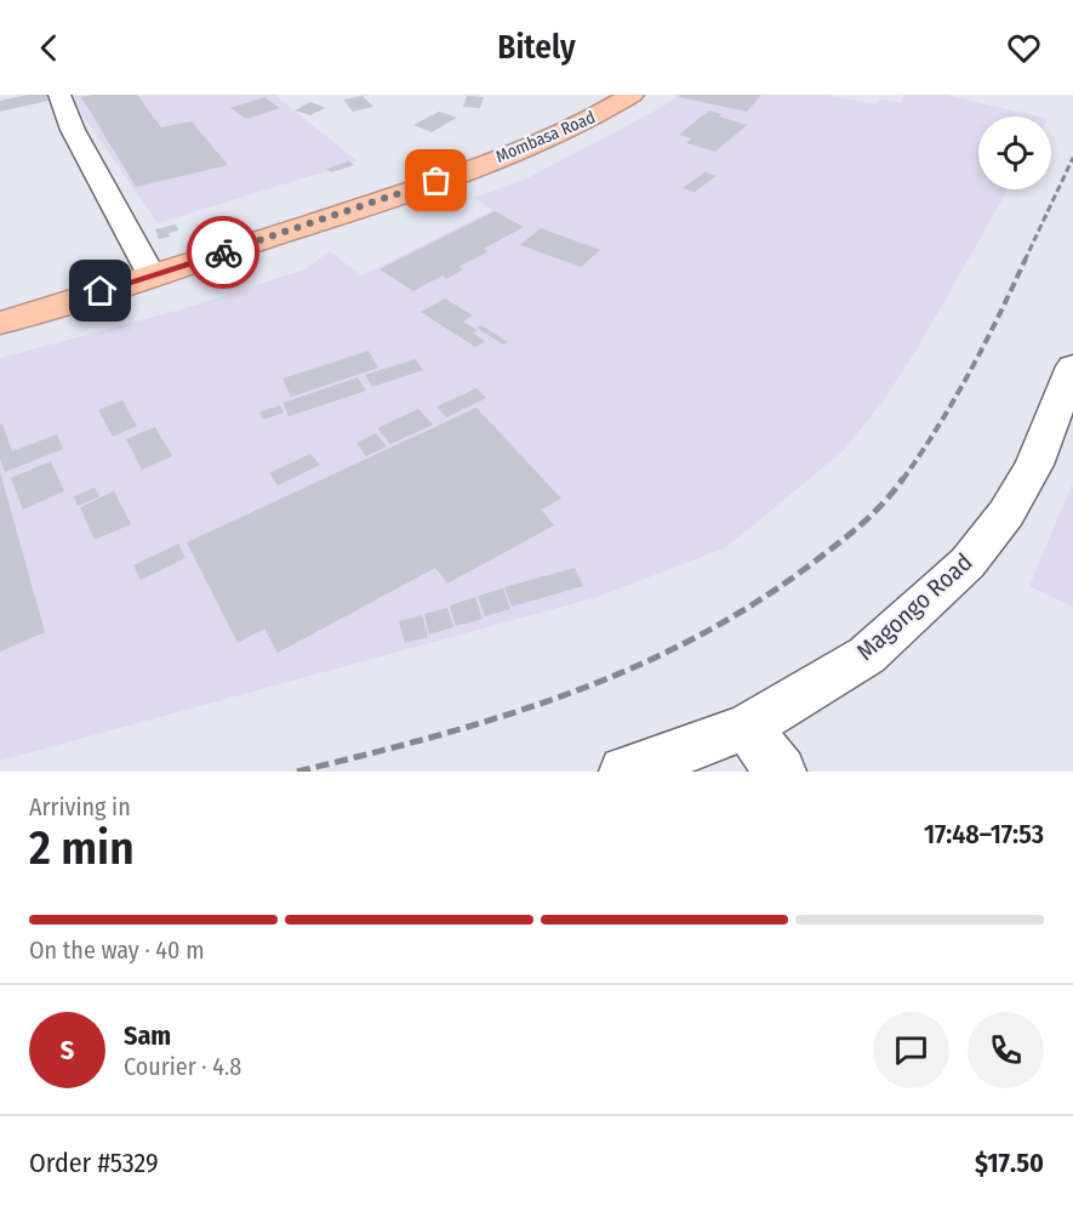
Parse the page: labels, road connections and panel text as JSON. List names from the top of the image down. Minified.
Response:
{"streets":{"highway":["Mombasa Road"],"street":["Magongo Road"]},"page":{"header":"Bitely","heading":["2 min","Arriving in","17:48–17:53"],"panel":["Sam","Courier · 4.8","Order #5329","$17.50"],"bar":"On the way · 40 m","round":"S"}}
